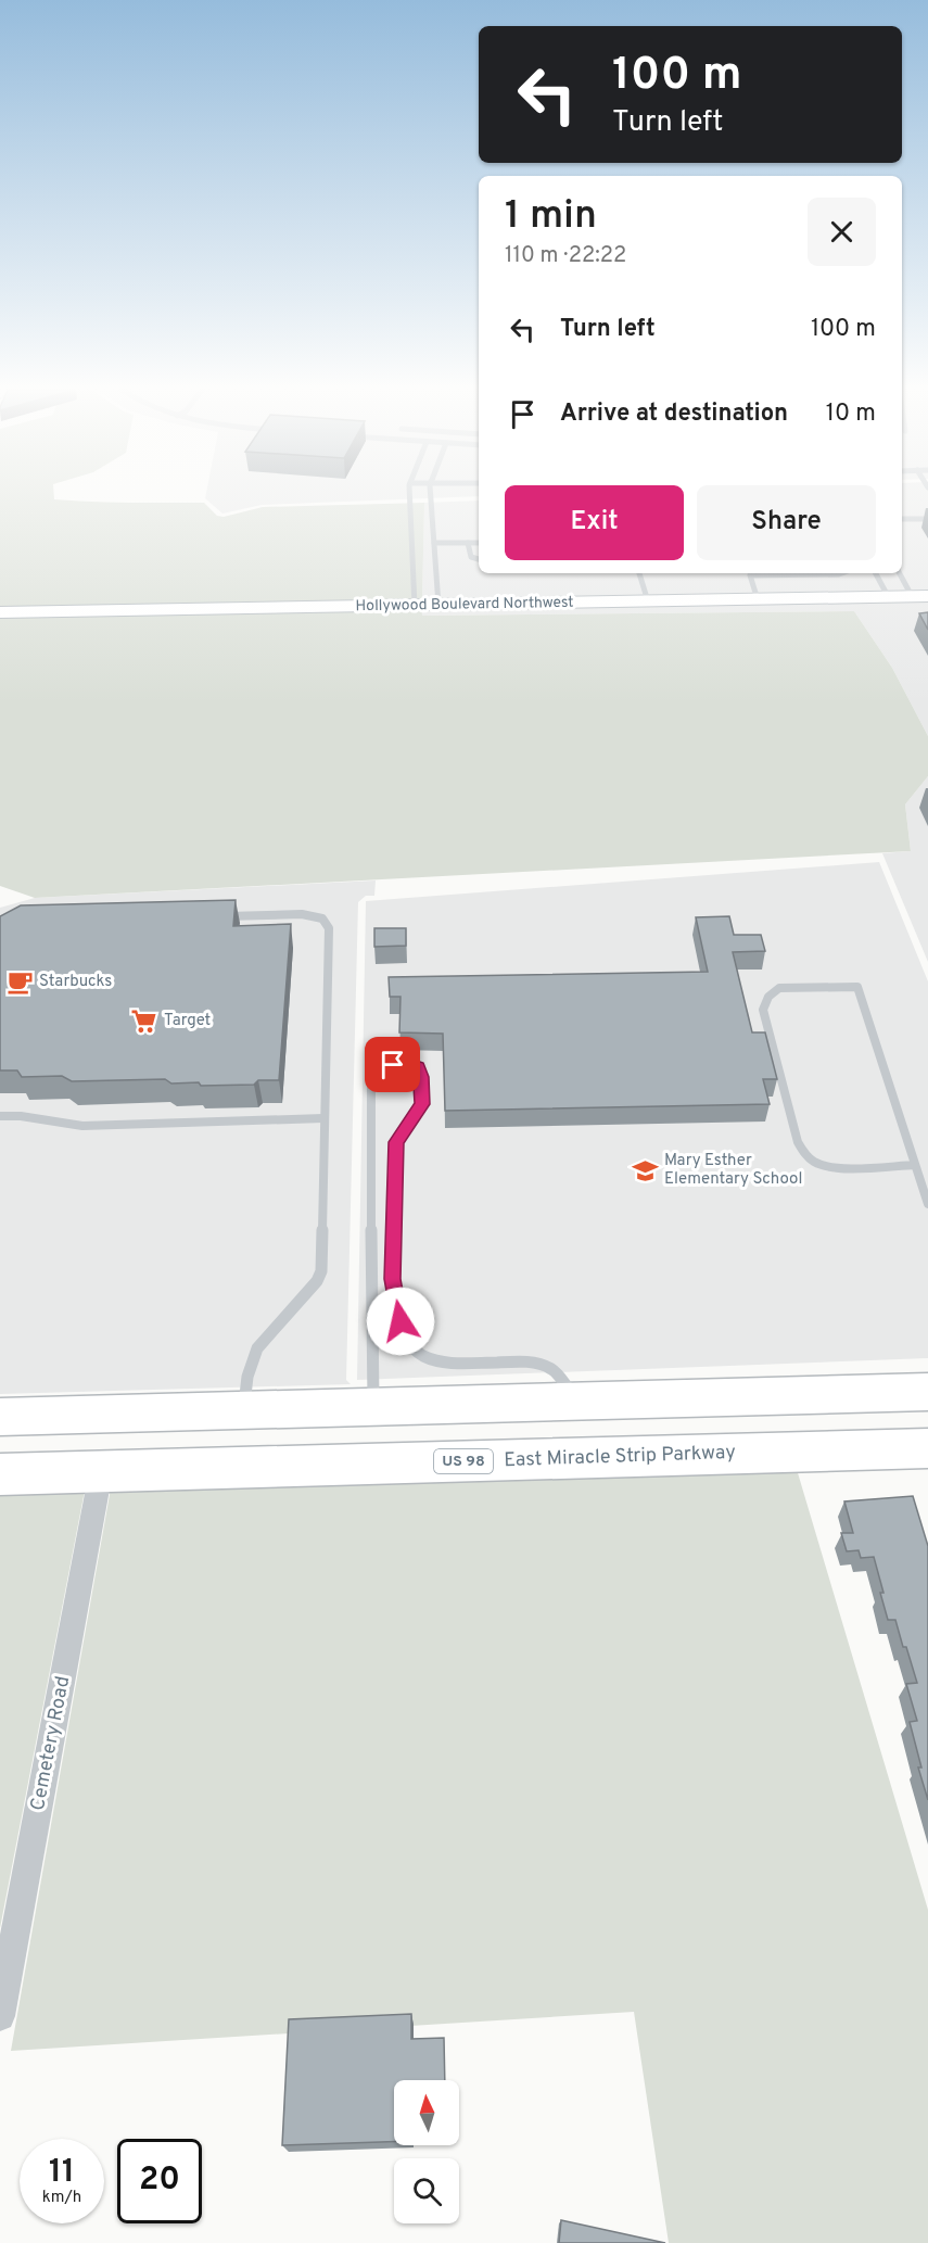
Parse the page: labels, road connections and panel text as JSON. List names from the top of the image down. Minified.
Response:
{"streets":{"highway":["East Miracle Strip Parkway","US 98"],"street":["Hollywood Boulevard Northwest","Cemetery Road"]},"crossings":[["East Miracle Strip Parkway","Cemetery Road"]],"places":{"cafe":["Starbucks"],"supermarket":["Target"],"school or university":["Mary Esther Elementary School"]},"north":"top","page":{"turn":["100 m","Turn left"],"heading":["1 min","110 m · 22:22"],"list":[{"name":"Turn left","value":"100 m"},{"name":"Arrive at destination","value":"10 m"}],"buttons":["Exit","Share"],"speed":"11 km/h","limit":"20"}}
